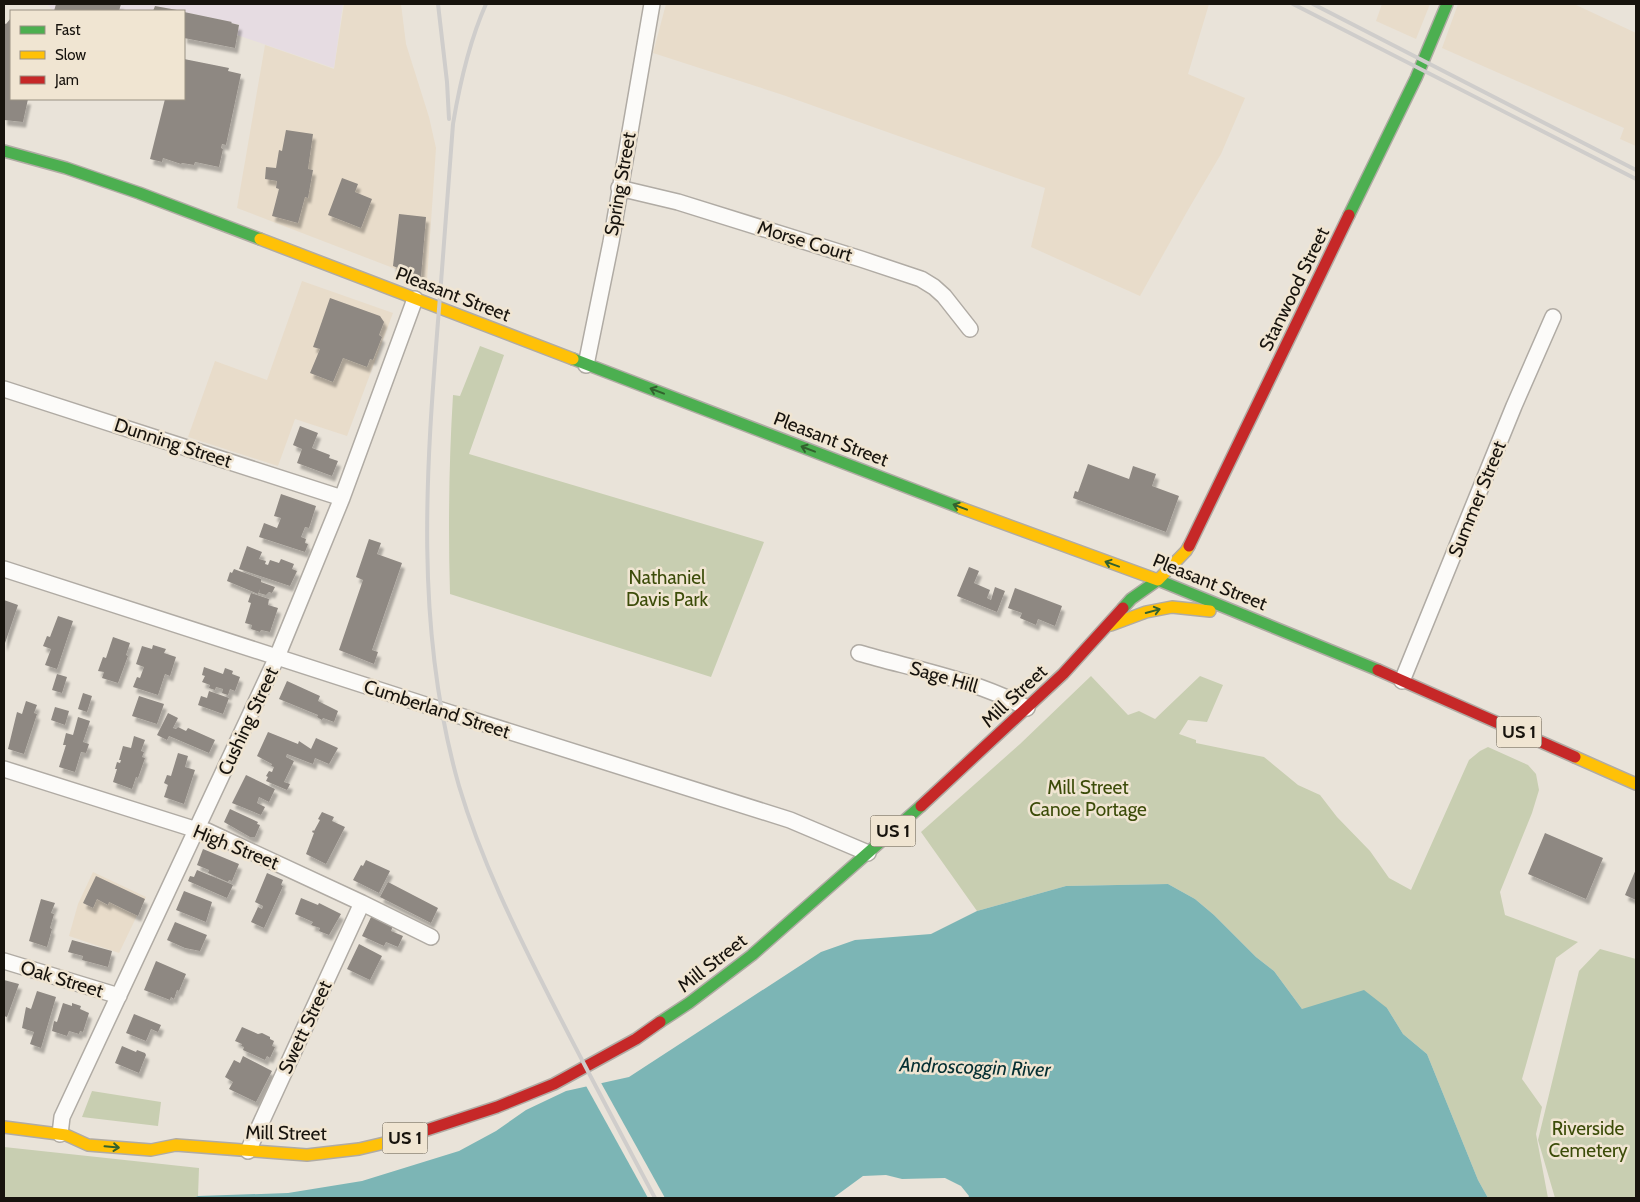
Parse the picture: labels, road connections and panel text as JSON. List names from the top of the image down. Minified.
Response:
{"streets":{"main road":["Stanwood Street","Pleasant Street","Mill Street","US 1"],"street":["Spring Street","Morse Court","Dunning Street","Summer Street","Sage Hill","Cumberland Street","Cushing Street","High Street","Oak Street","Swett Street"]},"crossings":[["Spring Street","Morse Court"],["Spring Street","Pleasant Street"],["Stanwood Street","Pleasant Street"],["Stanwood Street","Mill Street"],["Pleasant Street","Summer Street"],["Pleasant Street","Mill Street"],["Pleasant Street","Cushing Street"],["Pleasant Street","US 1"],["Dunning Street","Cushing Street"],["Sage Hill","Mill Street"],["Mill Street","Cumberland Street"],["Mill Street","Cushing Street"],["Mill Street","US 1"],["Mill Street","Swett Street"],["Cumberland Street","Cushing Street"],["Cushing Street","High Street"],["Cushing Street","Oak Street"],["High Street","Swett Street"]],"water":["Androscoggin River"],"parks":["Nathaniel Davis Park","Mill Street Canoe Portage","Riverside Cemetery"],"legend":["Fast","Slow","Jam"]}
